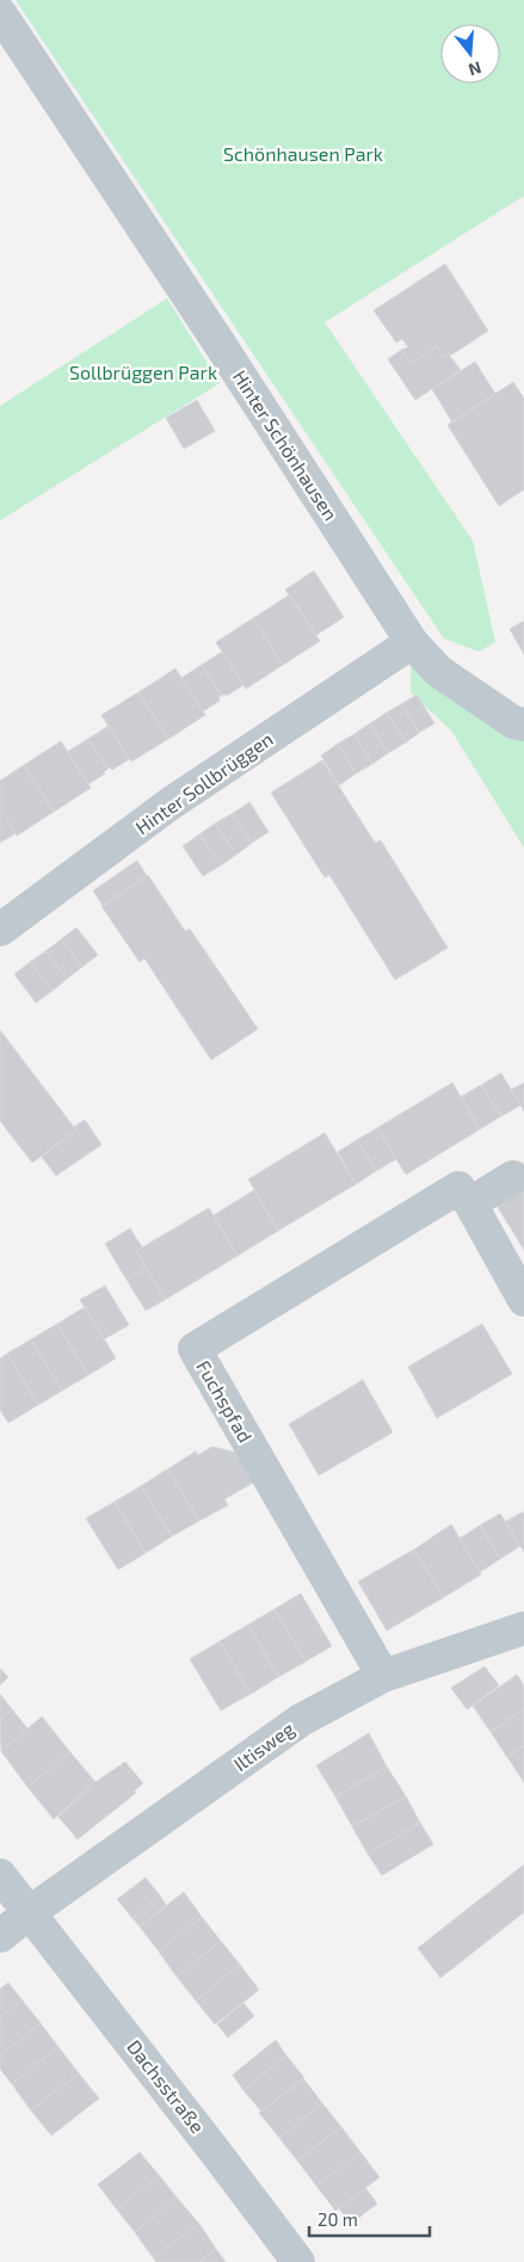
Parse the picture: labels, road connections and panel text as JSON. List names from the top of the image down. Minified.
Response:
{"streets":{"street":["Hinter Schönhausen","Hinter Sollbrüggen","Fuchspfad","Iltisweg","Dachsstraße"]},"crossings":[["Hinter Schönhausen","Hinter Sollbrüggen"],["Fuchspfad","Iltisweg"],["Iltisweg","Dachsstraße"]],"parks":["Schönhausen Park","Sollbrüggen Park"],"scale_bar":"20 m","north":"bottom"}
